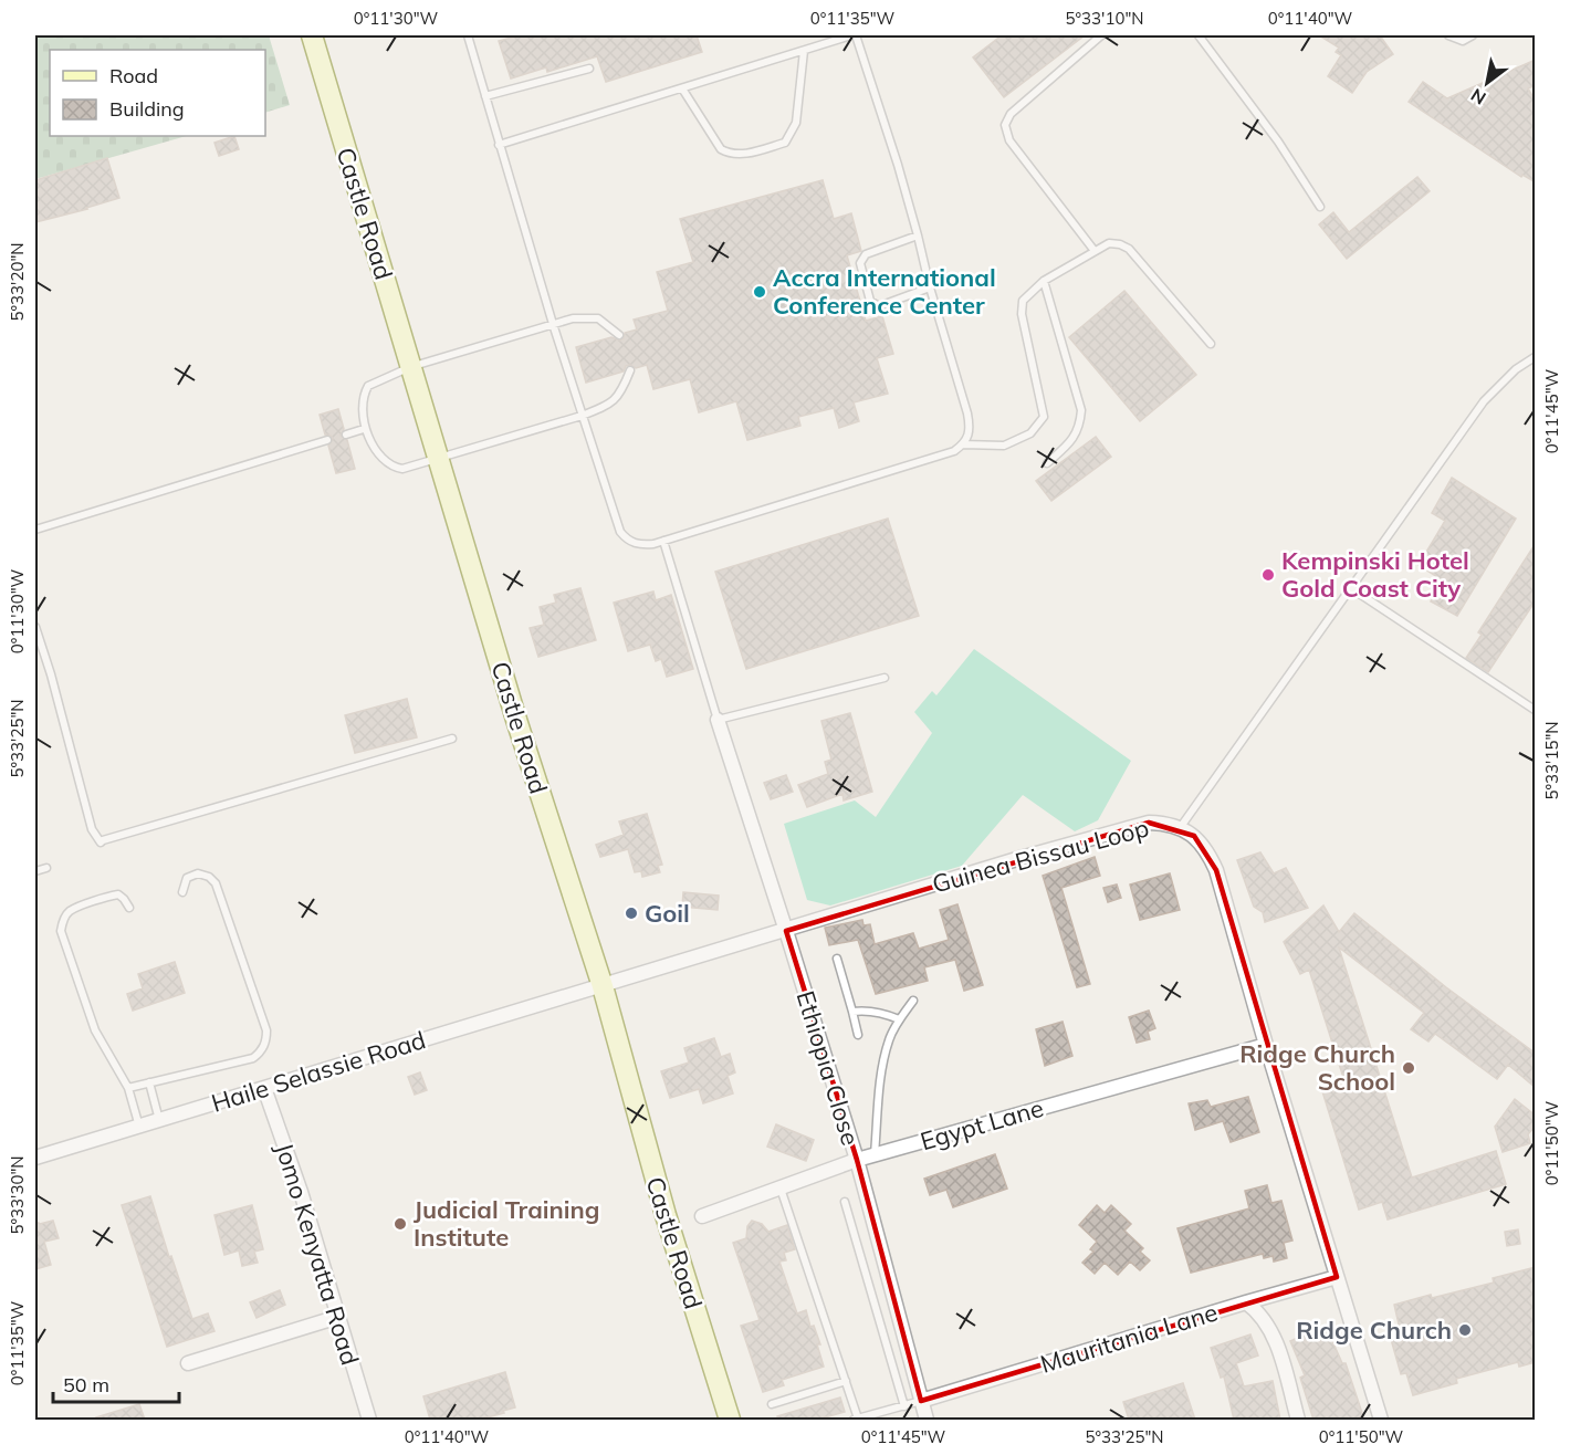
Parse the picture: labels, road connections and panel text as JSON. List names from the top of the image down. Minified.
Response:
{"streets":{"main road":["Castle Road"],"street":["Guinea Bissau Loop","Ethiopia Close","Haile Selassie Road","Egypt Lane","Jomo Kenyatta Road","Mauritania Lane"]},"crossings":[["Castle Road","Guinea Bissau Loop"],["Castle Road","Haile Selassie Road"],["Guinea Bissau Loop","Ethiopia Close"],["Guinea Bissau Loop","Haile Selassie Road"],["Guinea Bissau Loop","Egypt Lane"],["Guinea Bissau Loop","Mauritania Lane"],["Ethiopia Close","Egypt Lane"],["Ethiopia Close","Mauritania Lane"],["Haile Selassie Road","Jomo Kenyatta Road"]],"places":["Accra International Conference Center","Kempinski Hotel Gold Coast City","Goil","Ridge Church School","Judicial Training Institute","Ridge Church"],"legend":["Road","Building"],"scale_bar":"50 m","north":"bottom left","coordinates":["0°11'30\"W","0°11'35\"W","5°33'10\"N","0°11'40\"W","5°33'20\"N","0°11'45\"W","5°33'25\"N","5°33'15\"N","0°11'50\"W","5°33'30\"N"]}
